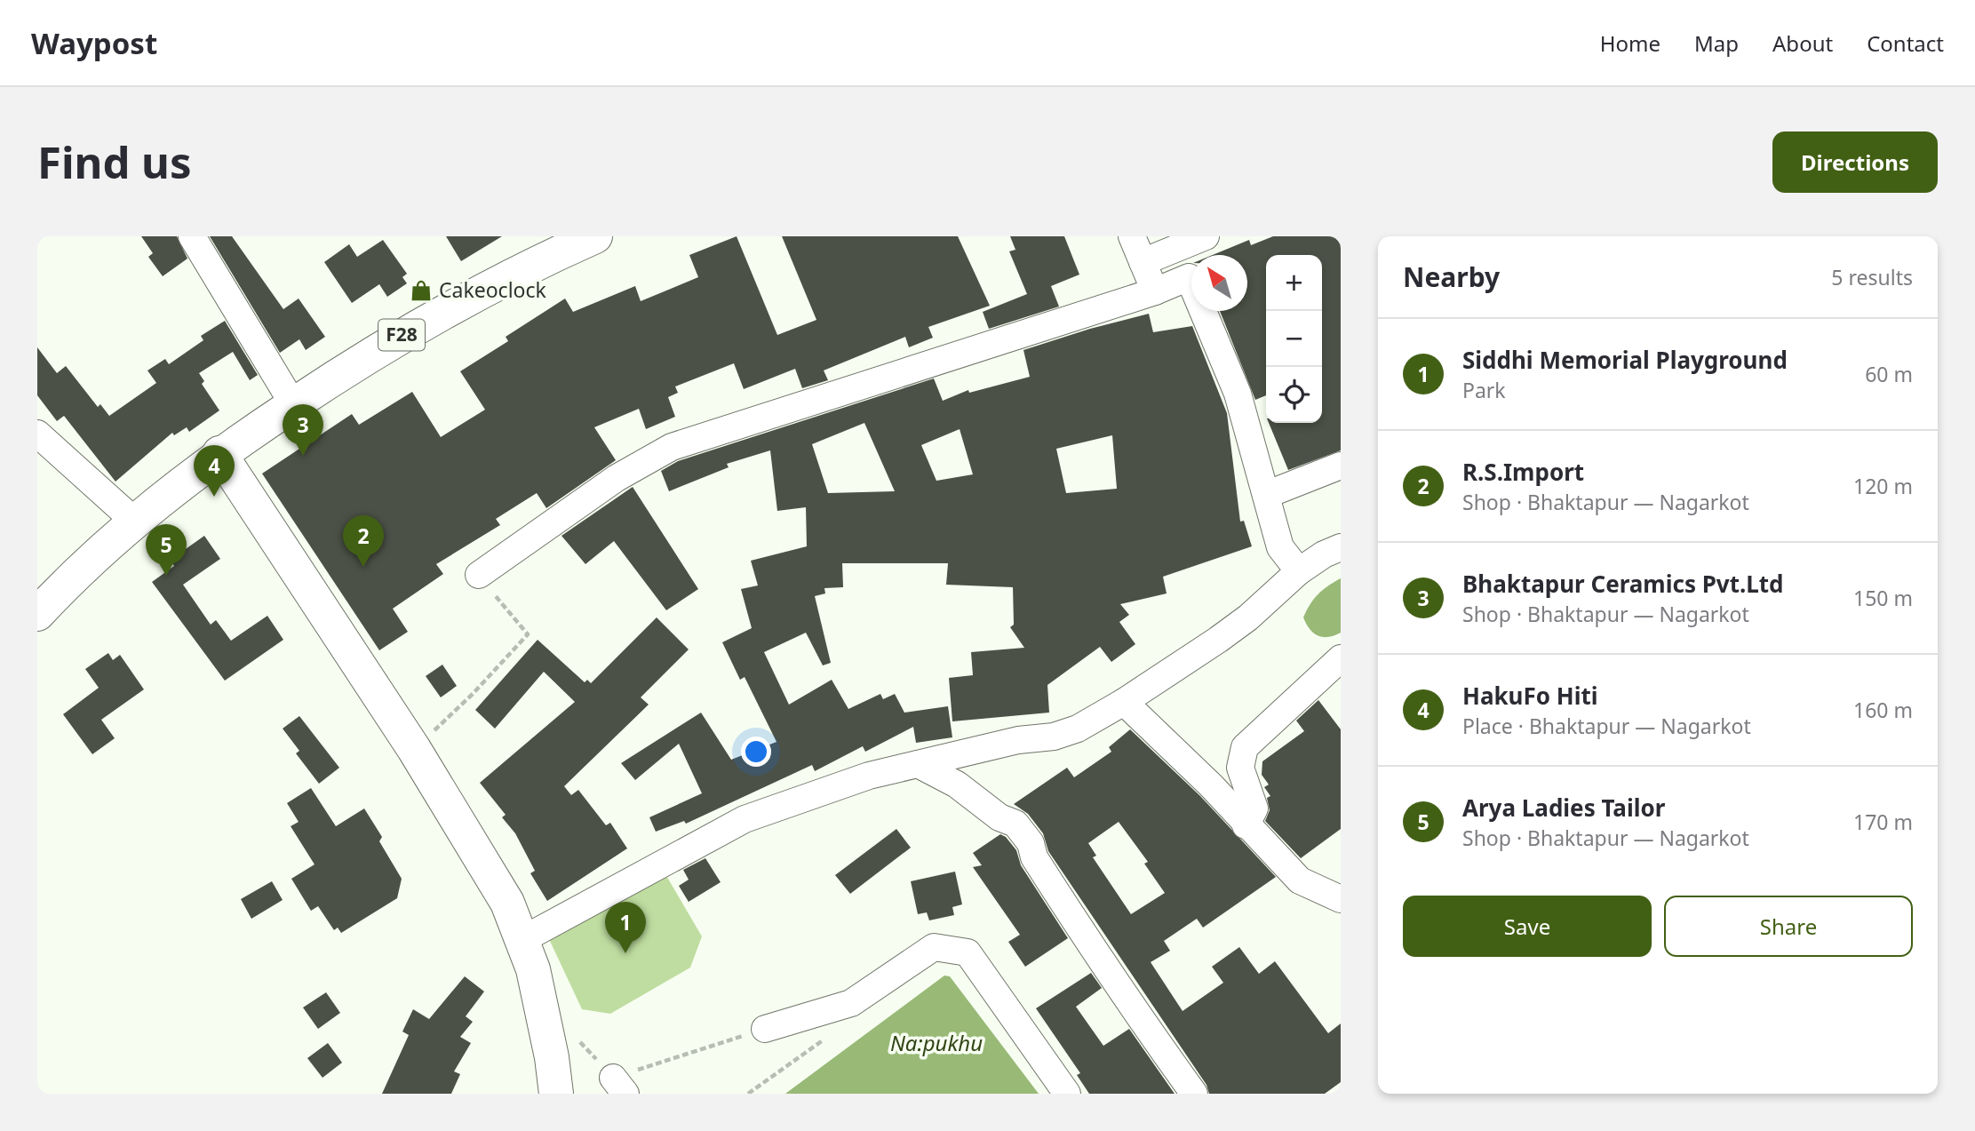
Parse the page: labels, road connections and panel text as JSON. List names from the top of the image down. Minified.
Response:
{"streets":{"main road":["F28"]},"water":["Na:pukhu"],"places":{"shop":["Cakeoclock"]},"north":"top left","page":{"header":"Waypost","nav":["Home","Map","About","Contact"],"buttons":["Directions",["Save","Share"]],"title":"Find us","heading":["Nearby","5 results"],"map_buttons":["+","−"],"list":[{"mark":"1","name":"Siddhi Memorial Playground","note":"Park","value":"60 m"},{"mark":"2","name":"R.S.Import","note":"Shop · Bhaktapur — Nagarkot","value":"120 m"},{"mark":"3","name":"Bhaktapur Ceramics Pvt.Ltd","note":"Shop · Bhaktapur — Nagarkot","value":"150 m"},{"mark":"4","name":"HakuFo Hiti","note":"Place · Bhaktapur — Nagarkot","value":"160 m"},{"mark":"5","name":"Arya Ladies Tailor","note":"Shop · Bhaktapur — Nagarkot","value":"170 m"}],"pins":["3","4","2","5","1"]}}
